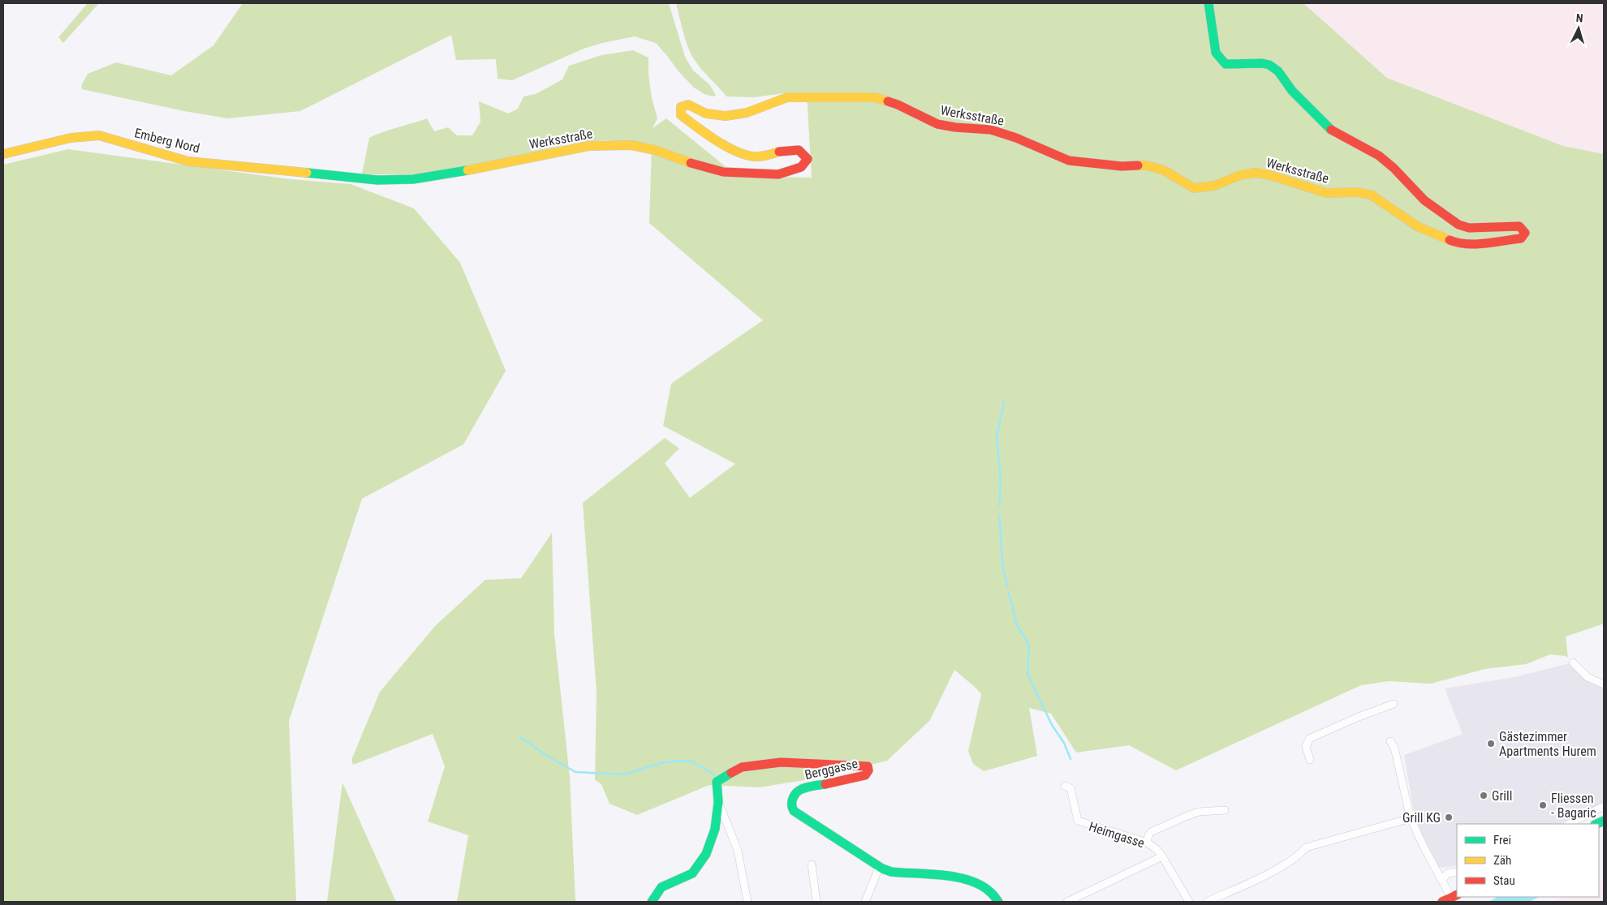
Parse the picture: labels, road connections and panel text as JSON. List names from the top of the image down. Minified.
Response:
{"streets":{"street":["Werksstraße","Emberg Nord","Berggasse","Heimgasse"]},"crossings":[["Werksstraße","Emberg Nord"]],"places":["Gästezimmer Apartments Hurem","Grill","Fliessen - Bagaric","Grill KG"],"legend":["Frei","Zäh","Stau"],"north":"top"}
